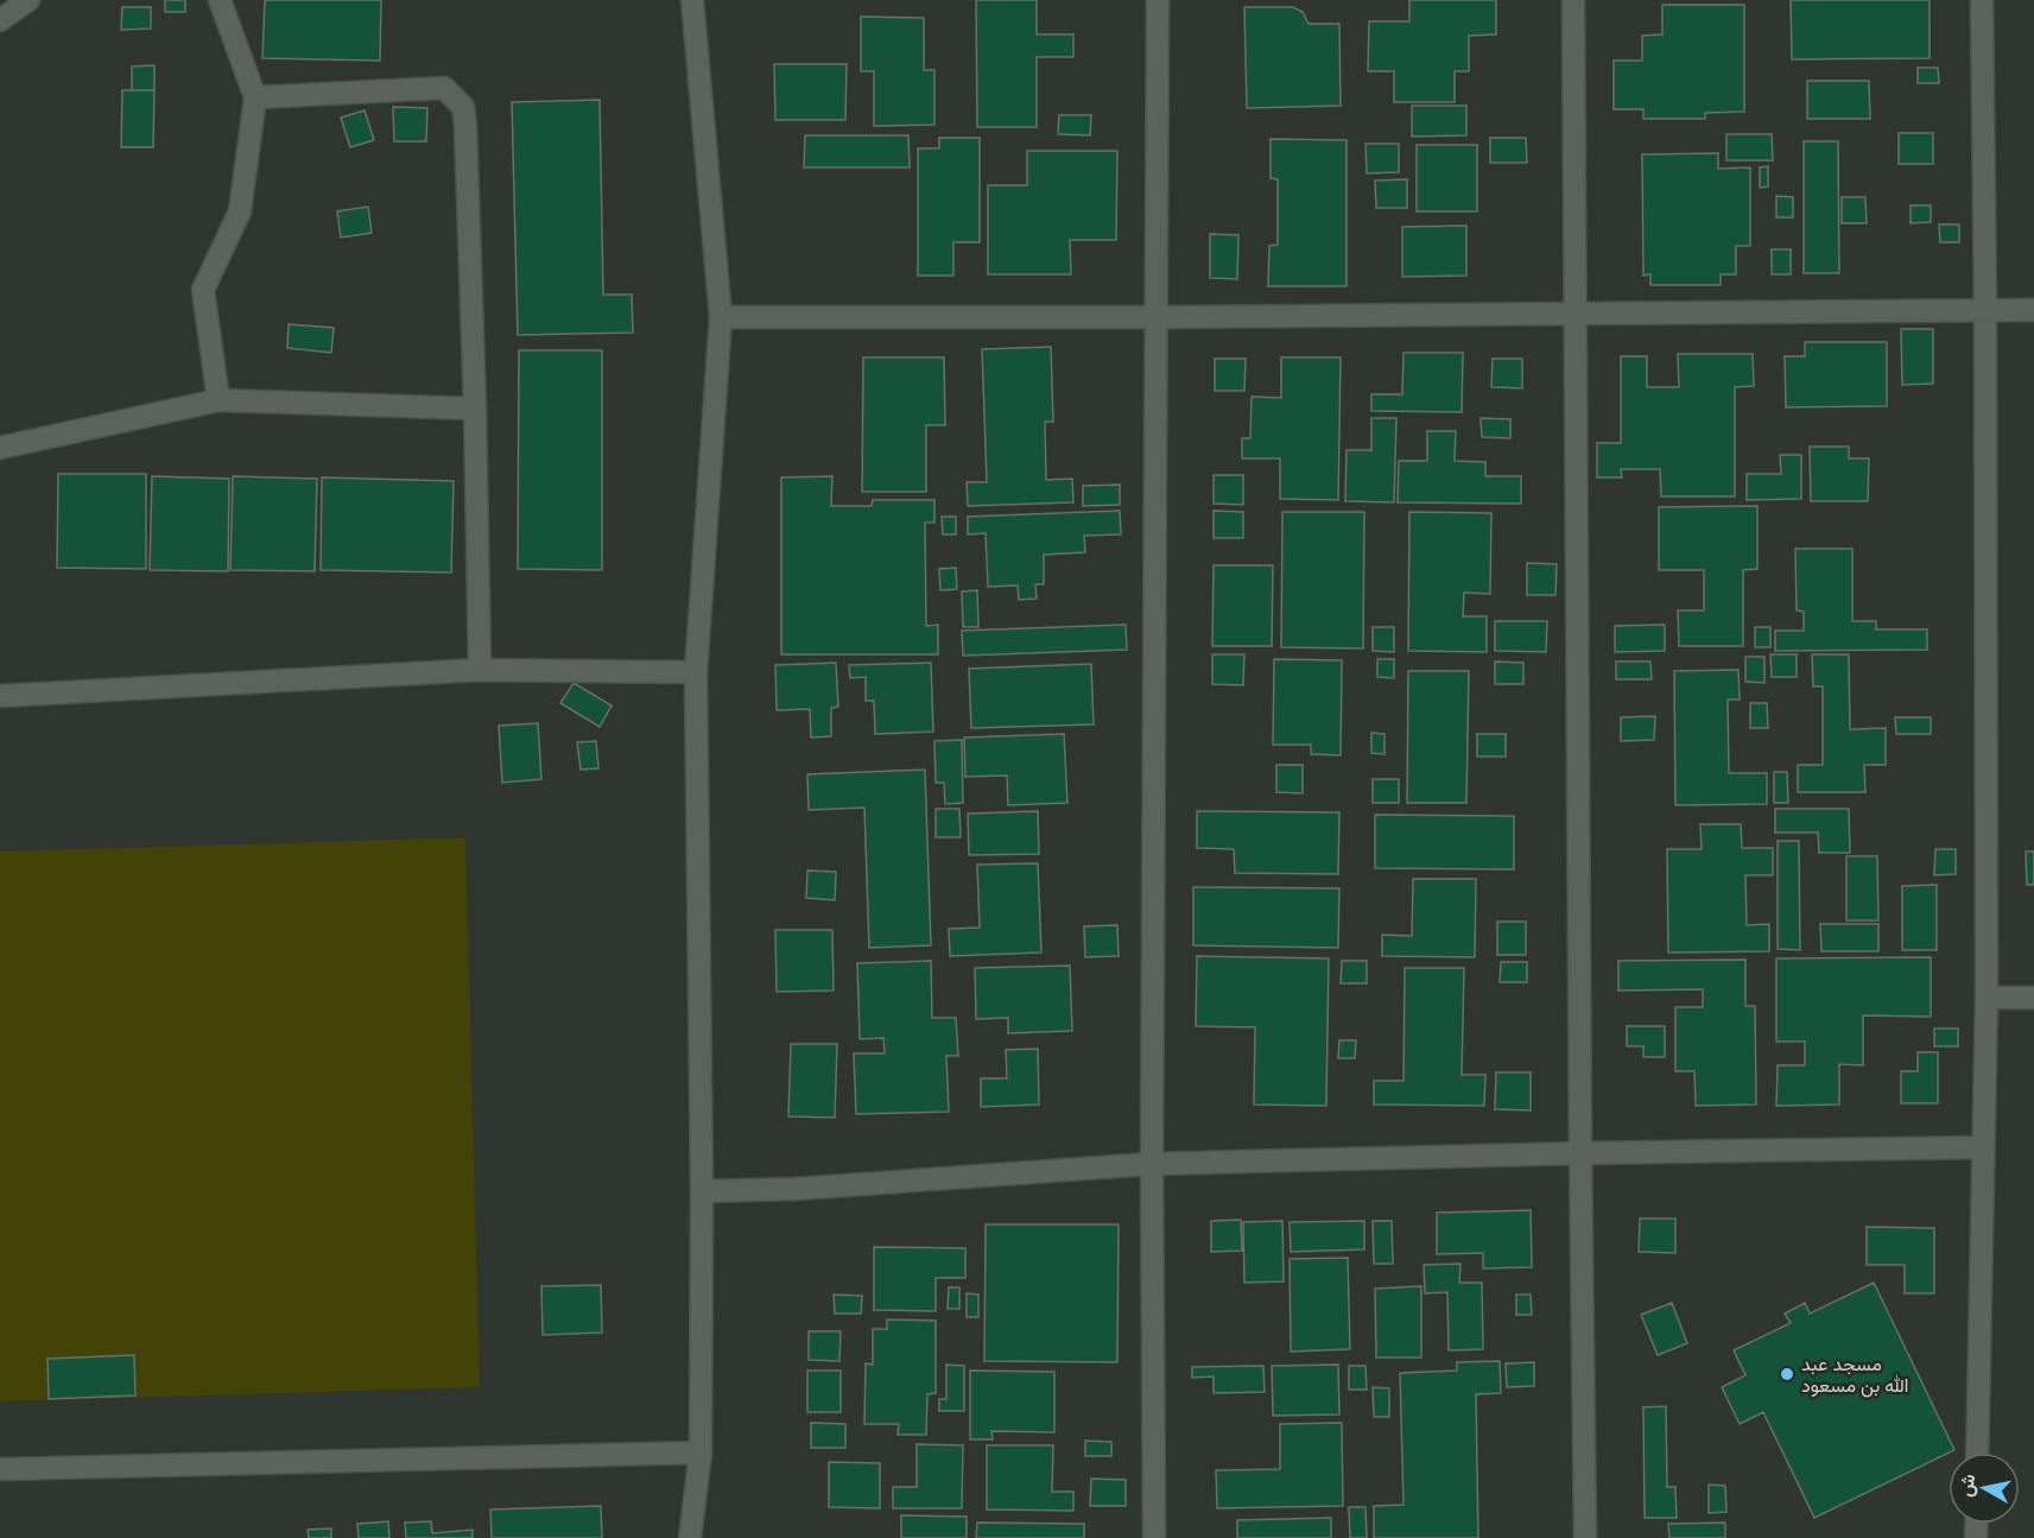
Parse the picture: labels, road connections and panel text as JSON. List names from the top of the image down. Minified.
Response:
{"places":["مسجد عبد الله بن مسعود"],"north":"left"}
